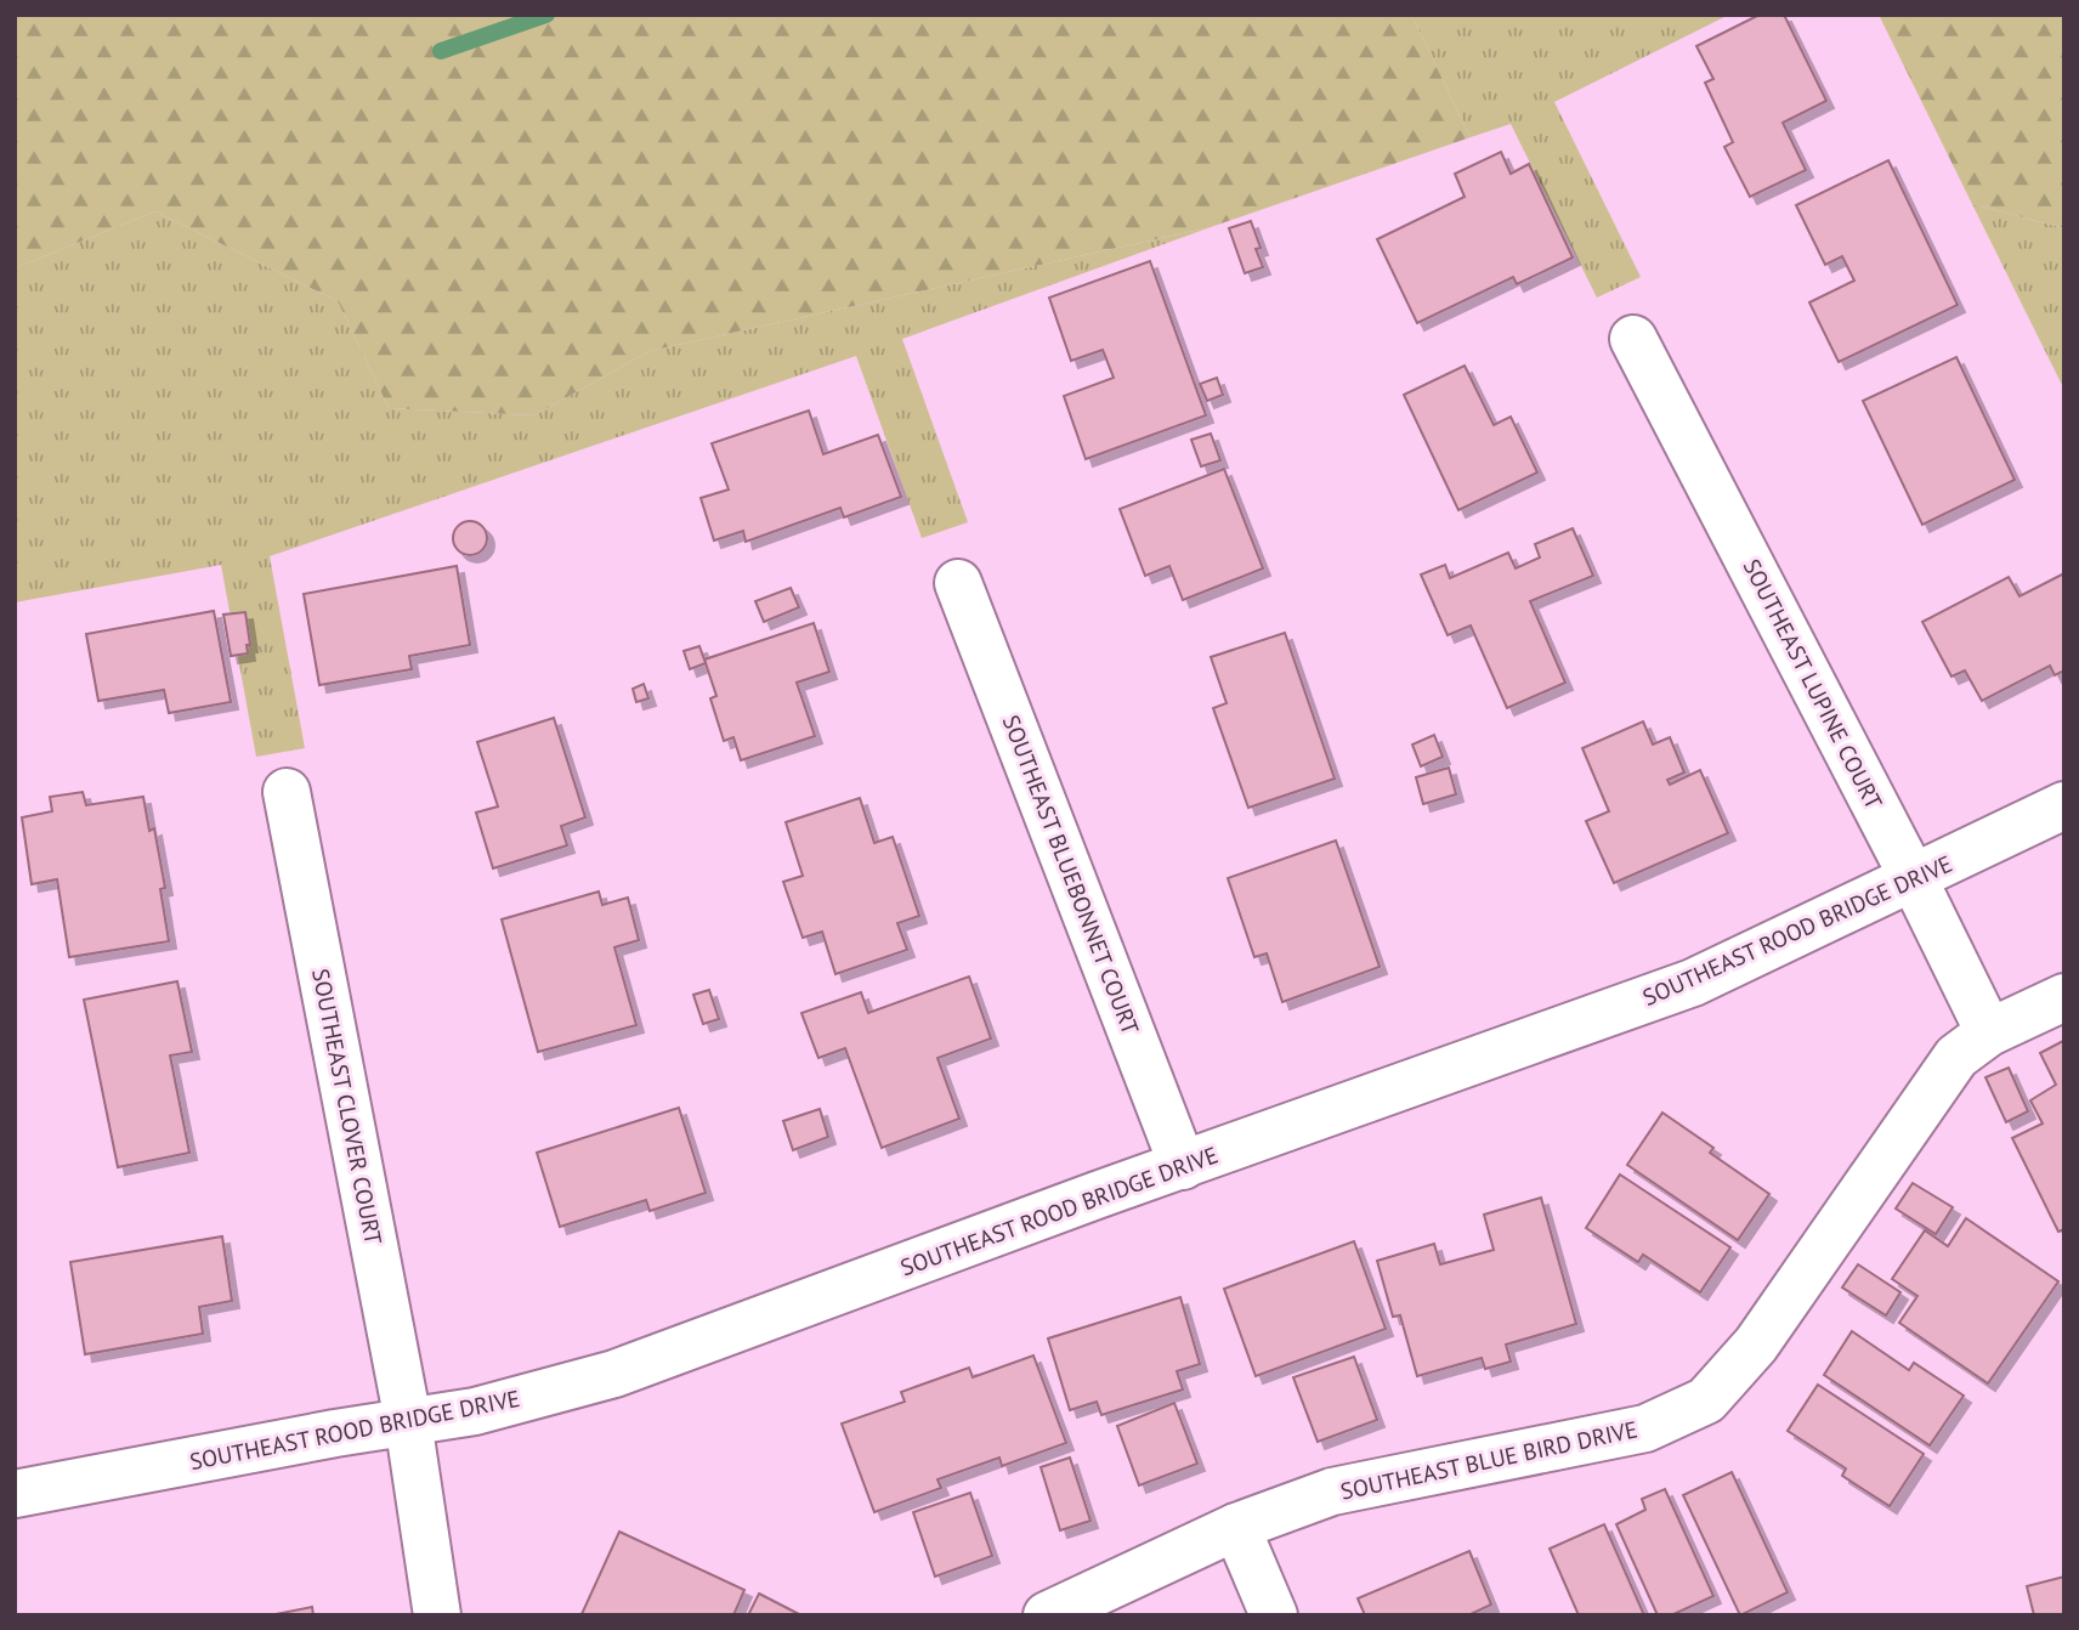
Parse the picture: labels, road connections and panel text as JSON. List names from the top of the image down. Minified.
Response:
{"streets":{"street":["SOUTHEAST LUPINE COURT","SOUTHEAST BLUEBONNET COURT","SOUTHEAST ROOD BRIDGE DRIVE","SOUTHEAST CLOVER COURT","SOUTHEAST BLUE BIRD DRIVE"]},"crossings":[["SOUTHEAST LUPINE COURT","SOUTHEAST ROOD BRIDGE DRIVE"],["SOUTHEAST LUPINE COURT","SOUTHEAST BLUE BIRD DRIVE"],["SOUTHEAST BLUEBONNET COURT","SOUTHEAST ROOD BRIDGE DRIVE"],["SOUTHEAST ROOD BRIDGE DRIVE","SOUTHEAST CLOVER COURT"]]}
